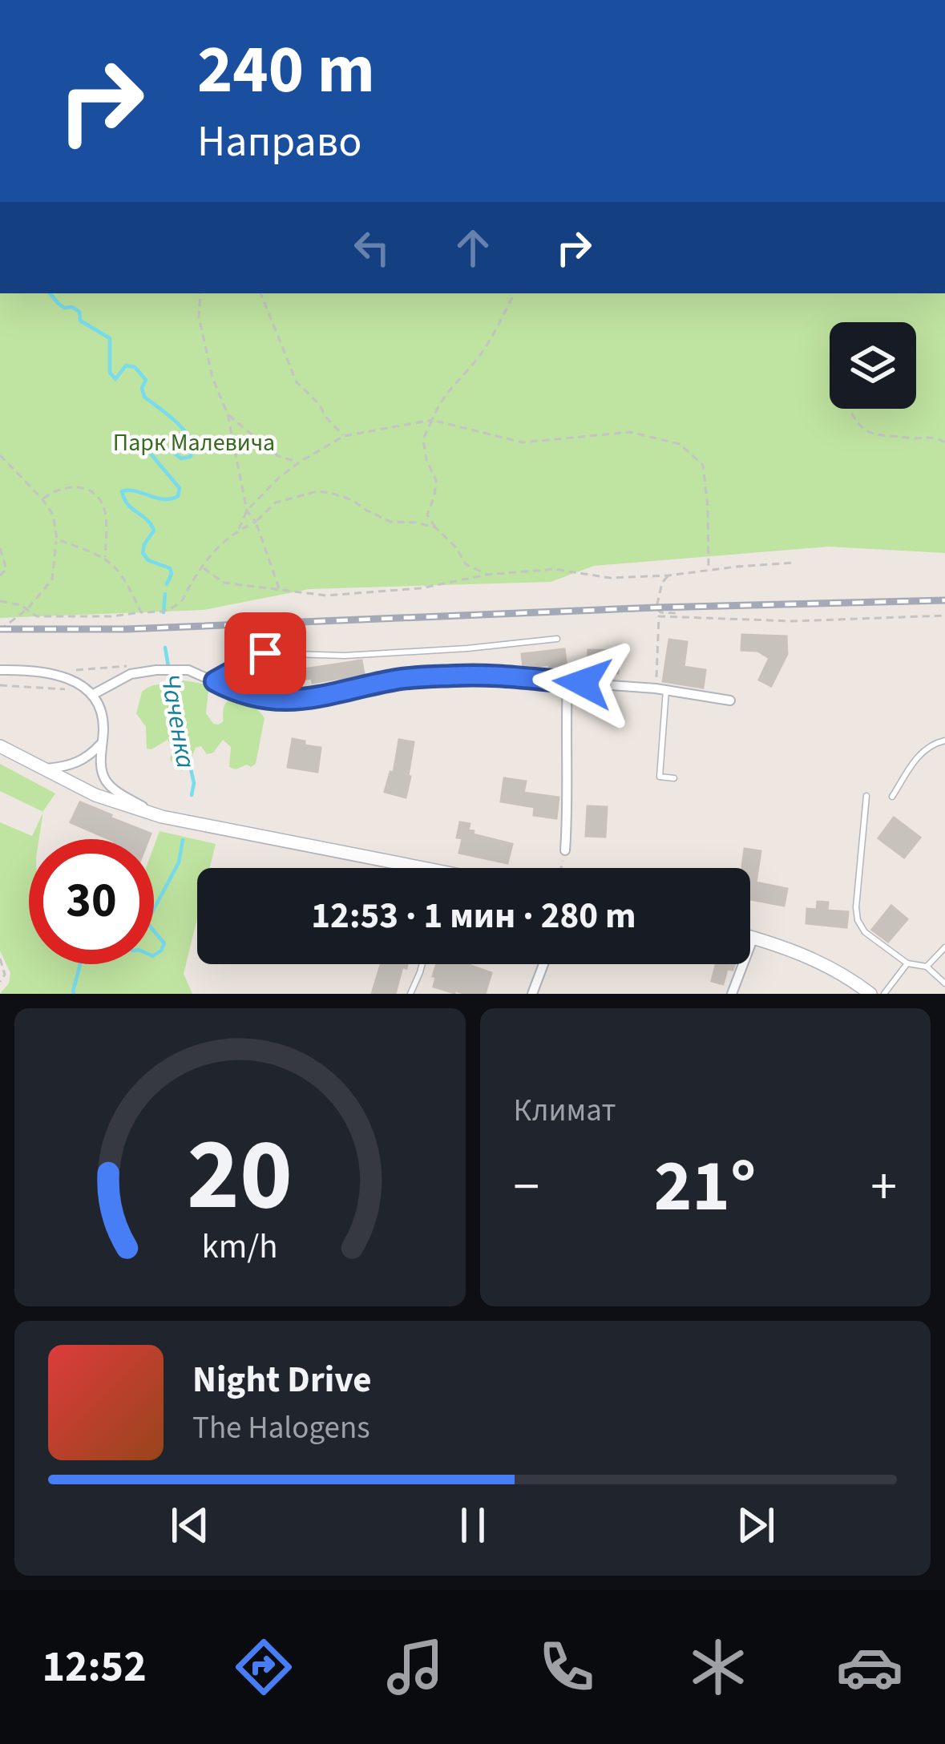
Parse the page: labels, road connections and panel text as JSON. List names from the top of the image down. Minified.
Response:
{"water":["Чаченка"],"parks":["Парк Малевича"],"page":{"turn":["240 m","Направо"],"limit":"30","trip":"12:53 · 1 мин · 280 m","tile":"Климат","heat":["−","21°","+"],"song":["Night Drive","The Halogens"],"tabs":"12:52","gauge":["20","km/h"]}}
